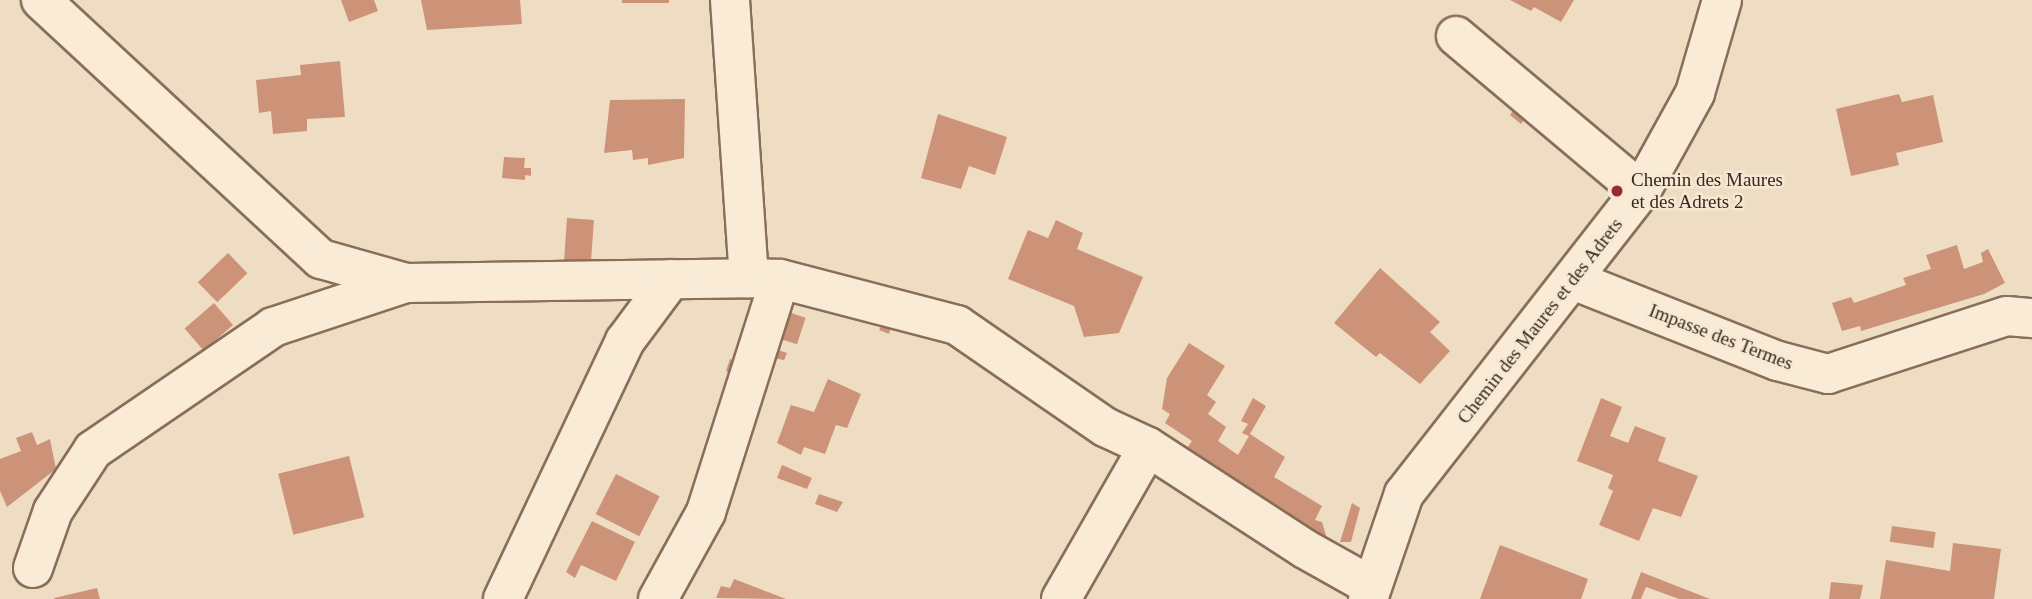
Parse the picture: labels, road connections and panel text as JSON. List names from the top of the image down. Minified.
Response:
{"streets":{"street":["Chemin des Maures et des Adrets","Impasse des Termes"]},"crossings":[["Chemin des Maures et des Adrets","Impasse des Termes"]],"places":["Chemin des Maures et des Adrets 2"]}
